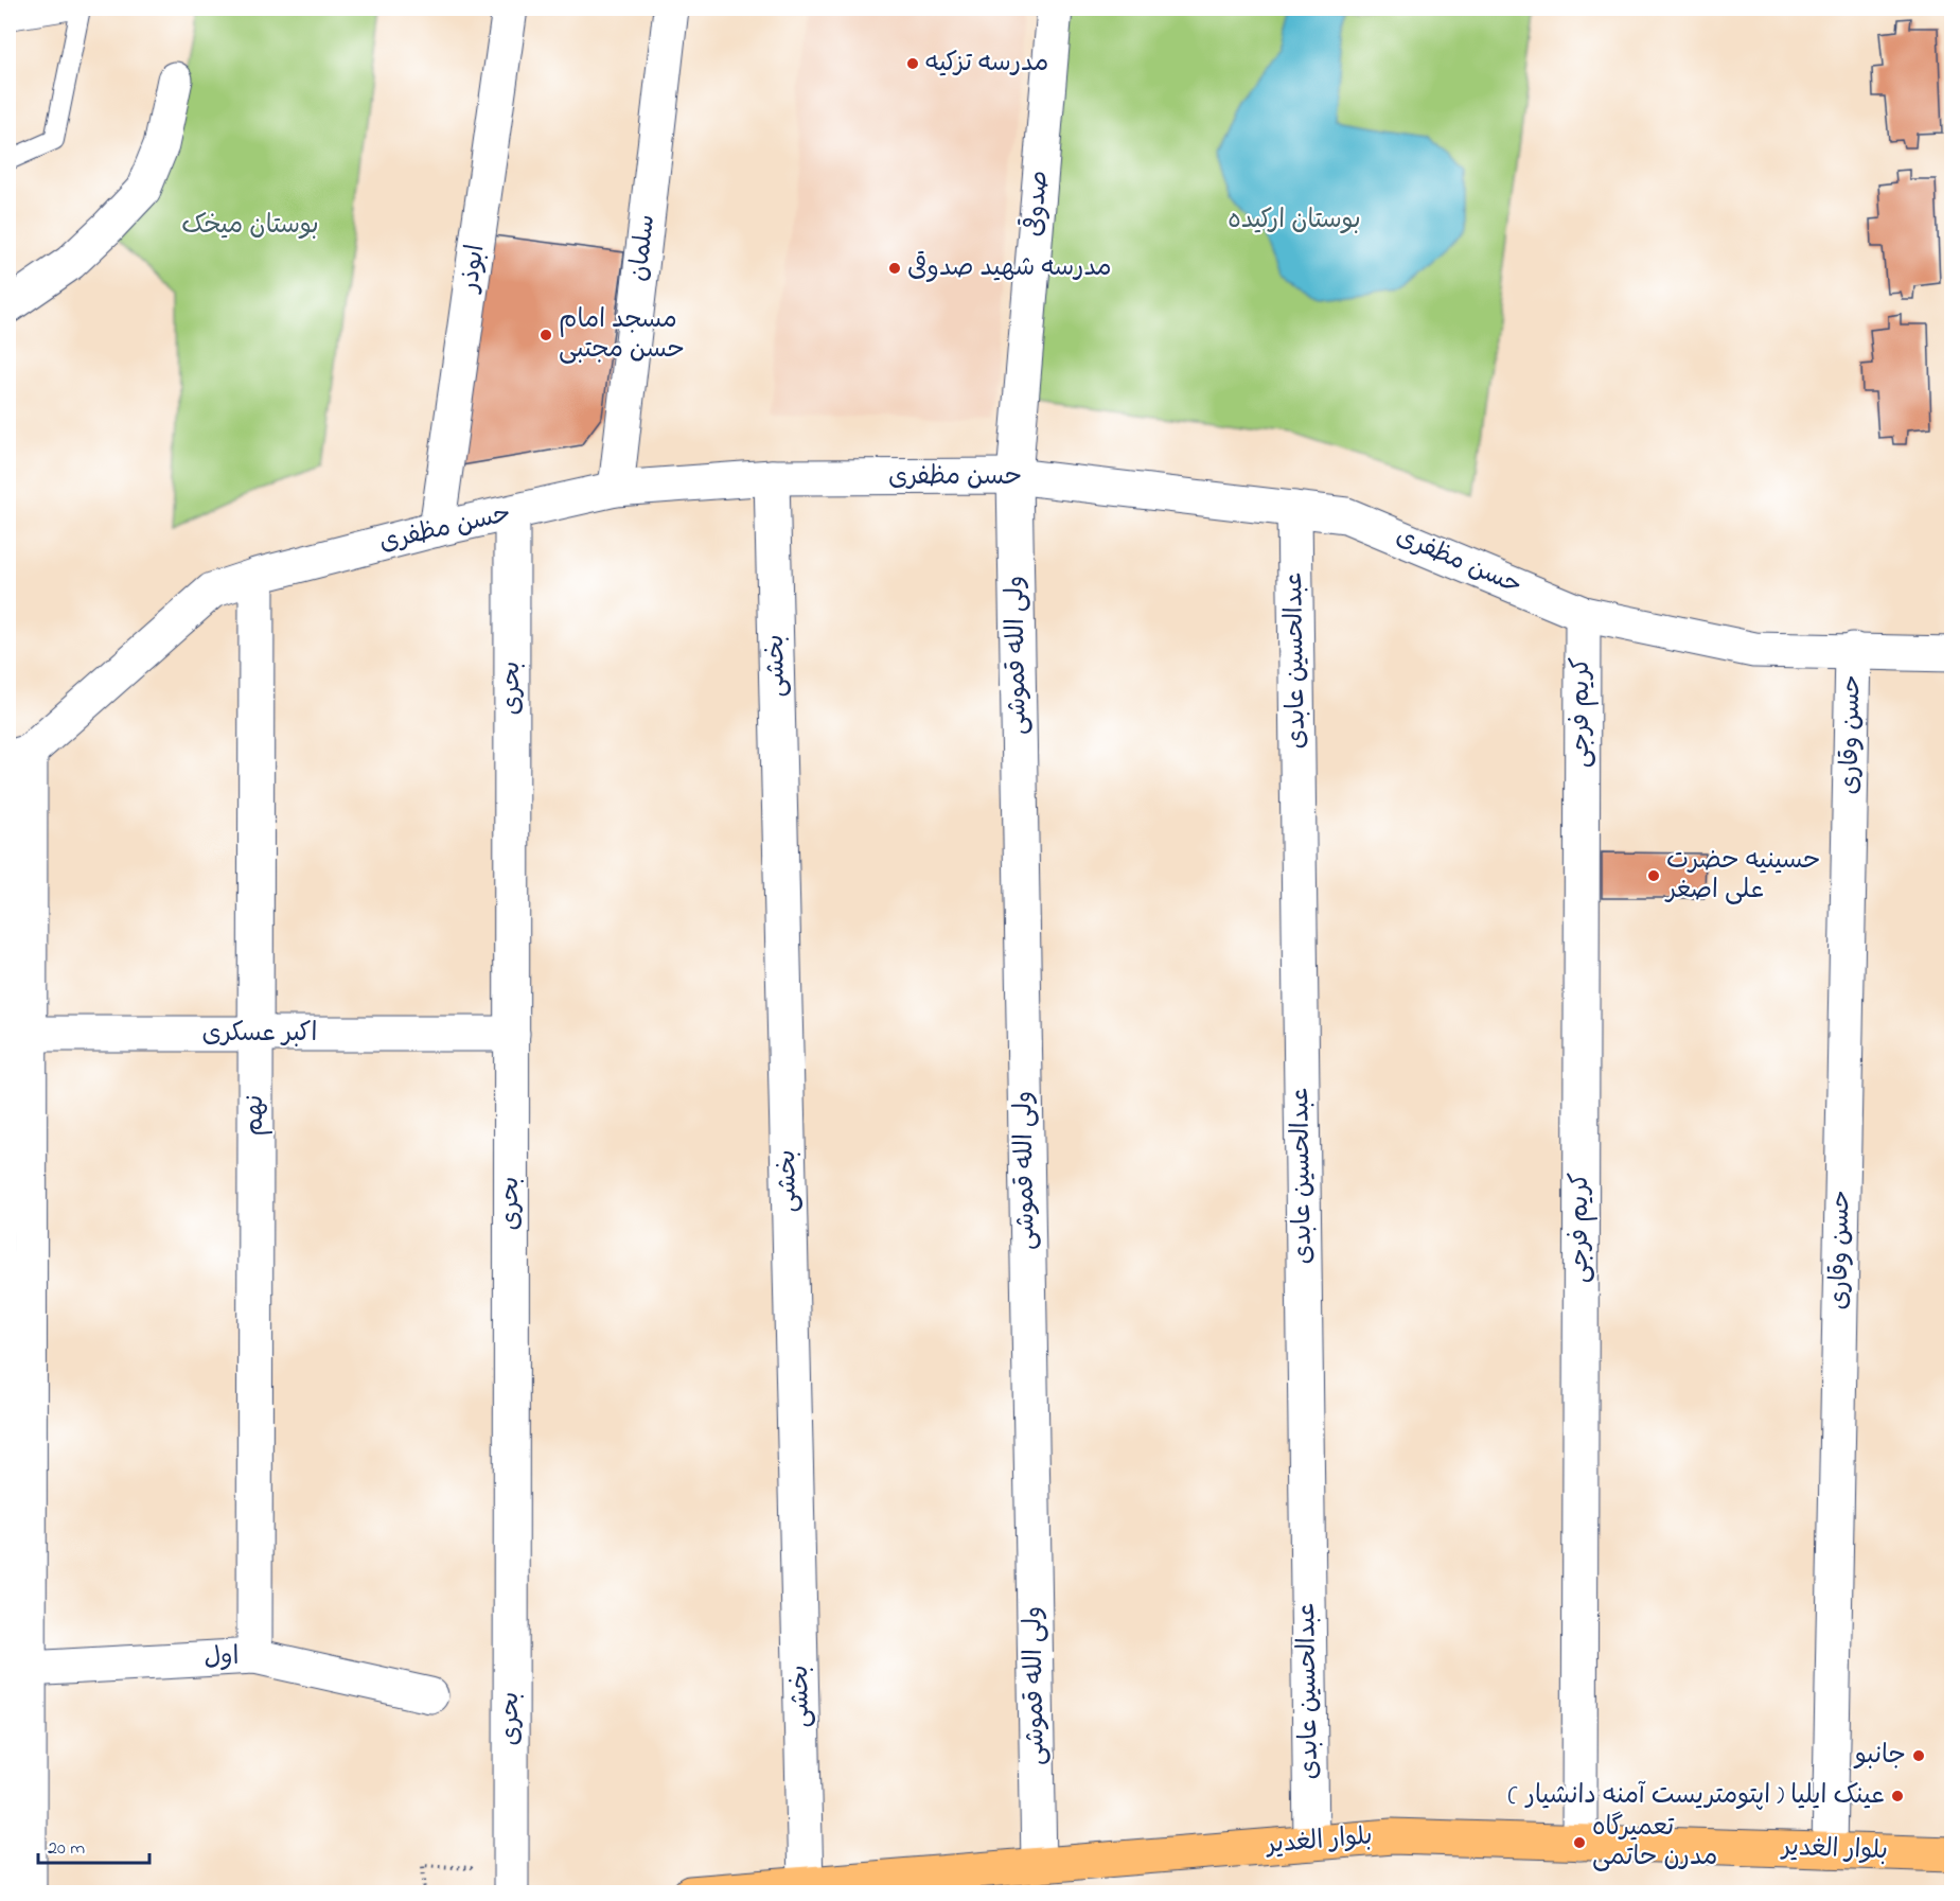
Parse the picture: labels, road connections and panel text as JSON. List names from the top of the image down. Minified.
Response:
{"streets":{"main road":["بلوار الغدیر"],"street":["صدوقی","سلمان","ابوذر","حسن مظفری","ولی الله قموشی","عبدالحسین عابدی","بخشی","بحری","کریم فرجی","حسن وقاری","اکبر عسکری","نهم","اول"]},"crossings":[["صدوقی","حسن مظفری"],["صدوقی","ولی الله قموشی"],["سلمان","حسن مظفری"],["ابوذر","حسن مظفری"],["حسن مظفری","ولی الله قموشی"],["حسن مظفری","عبدالحسین عابدی"],["حسن مظفری","بخشی"],["حسن مظفری","بحری"],["حسن مظفری","کریم فرجی"],["حسن مظفری","حسن وقاری"],["حسن مظفری","نهم"],["ولی الله قموشی","بلوار الغدیر"],["عبدالحسین عابدی","بلوار الغدیر"],["بخشی","بلوار الغدیر"],["بحری","اکبر عسکری"],["کریم فرجی","بلوار الغدیر"],["حسن وقاری","بلوار الغدیر"],["اکبر عسکری","نهم"],["نهم","اول"]],"parks":["بوستان ارکیده","بوستان میخک"],"places":["مدرسه تزکیه","مدرسه شهید صدوقی","مسجد امام حسن مجتبی","حسینیه حضرت علی اصغر","جانبو","عینک ایلیا ( اپتومتریست آمنه دانشیار )","تعمیرگاه مدرن حاتمی"],"scale_bar":"20 m"}
